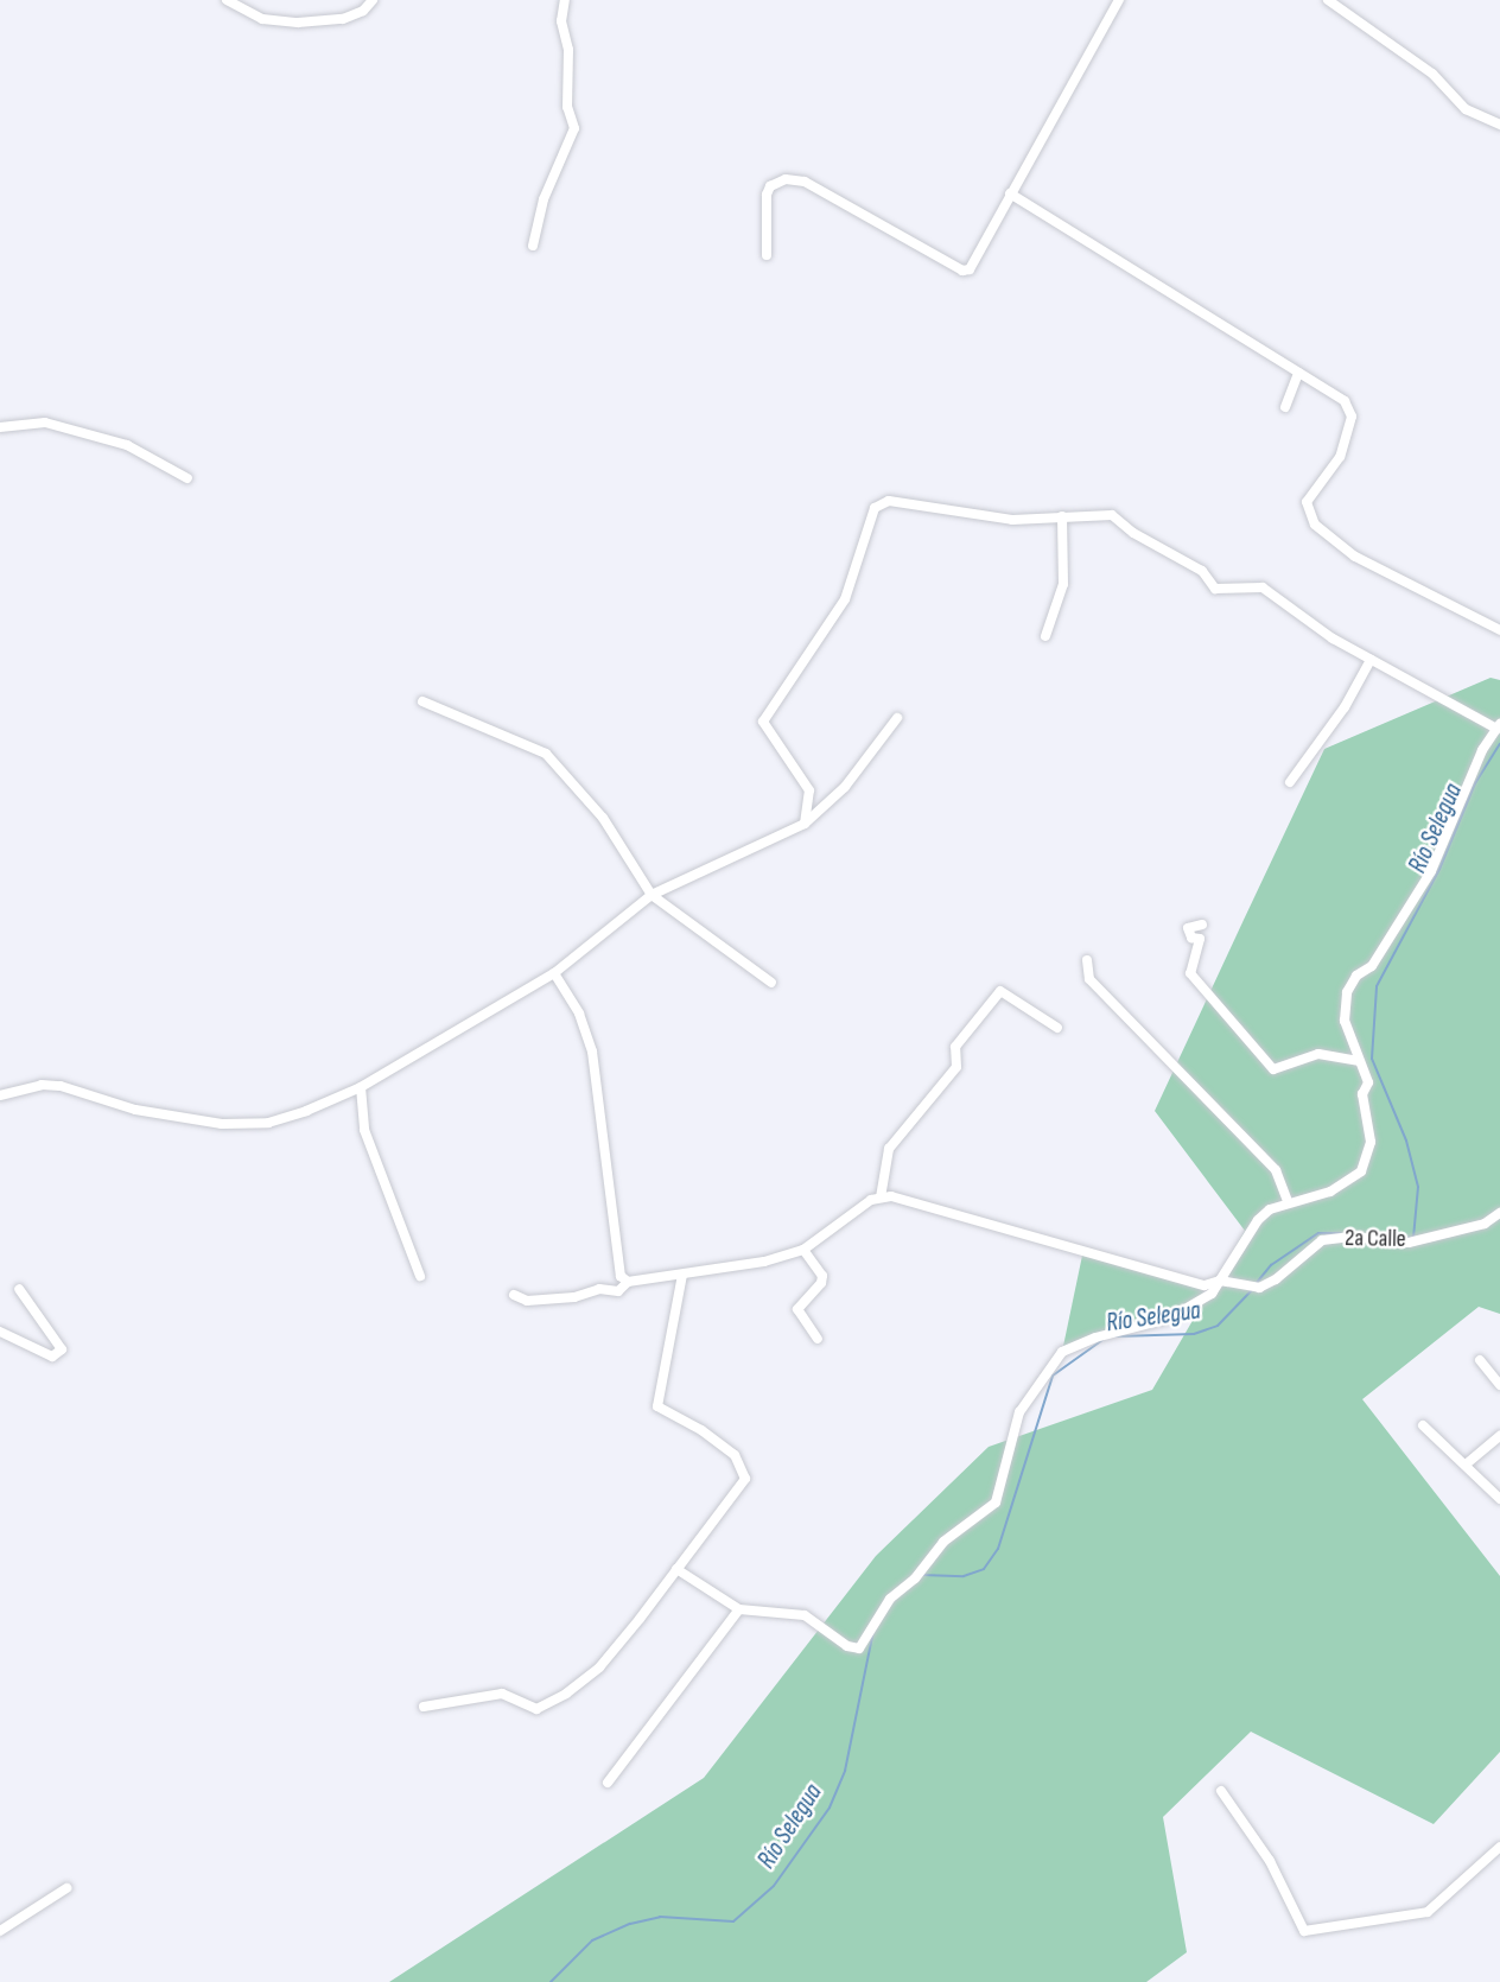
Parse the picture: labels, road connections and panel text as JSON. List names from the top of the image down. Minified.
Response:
{"streets":{"street":["2a Calle"]},"water":["Río Selegua"]}
